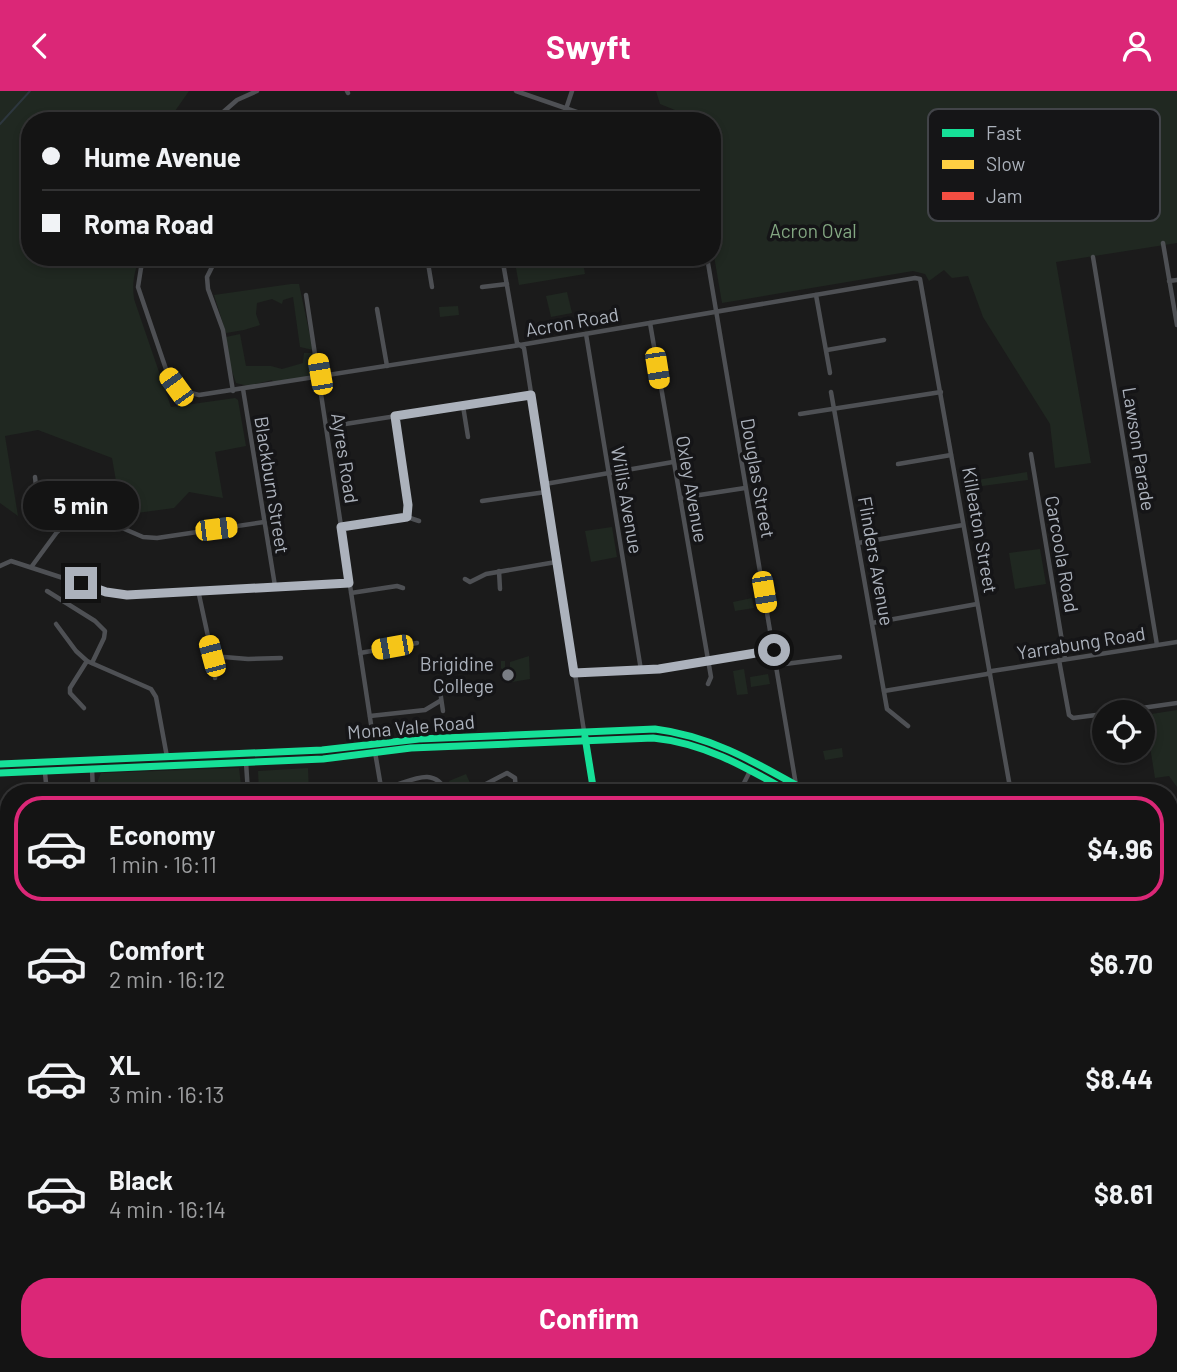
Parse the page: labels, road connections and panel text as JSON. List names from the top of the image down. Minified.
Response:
{"streets":{"main road":["Mona Vale Road"],"street":["Acron Road","Lawson Parade","Ayres Road","Douglas Street","Blackburn Street","Oxley Avenue","Willis Avenue","Killeaton Street","Carcoola Road","Flinders Avenue","Yarrabung Road"]},"crossings":[["Acron Road","Ayres Road"],["Acron Road","Douglas Street"],["Acron Road","Blackburn Street"],["Acron Road","Oxley Avenue"],["Acron Road","Willis Avenue"],["Acron Road","Killeaton Street"],["Lawson Parade","Yarrabung Road"],["Ayres Road","Mona Vale Road"],["Killeaton Street","Yarrabung Road"],["Carcoola Road","Yarrabung Road"],["Flinders Avenue","Yarrabung Road"]],"parks":["Acron Oval"],"places":["Brigidine College"],"legend":["Fast","Slow","Jam"],"page":{"header":"Swyft","banner":["Hume Avenue","Roma Road"],"bubble":"5 min","list":[{"name":"Economy","note":"1 min · 16:11","value":"$4.96"},{"name":"Comfort","note":"2 min · 16:12","value":"$6.70"},{"name":"XL","note":"3 min · 16:13","value":"$8.44"},{"name":"Black","note":"4 min · 16:14","value":"$8.61"}],"buttons":"Confirm"}}
